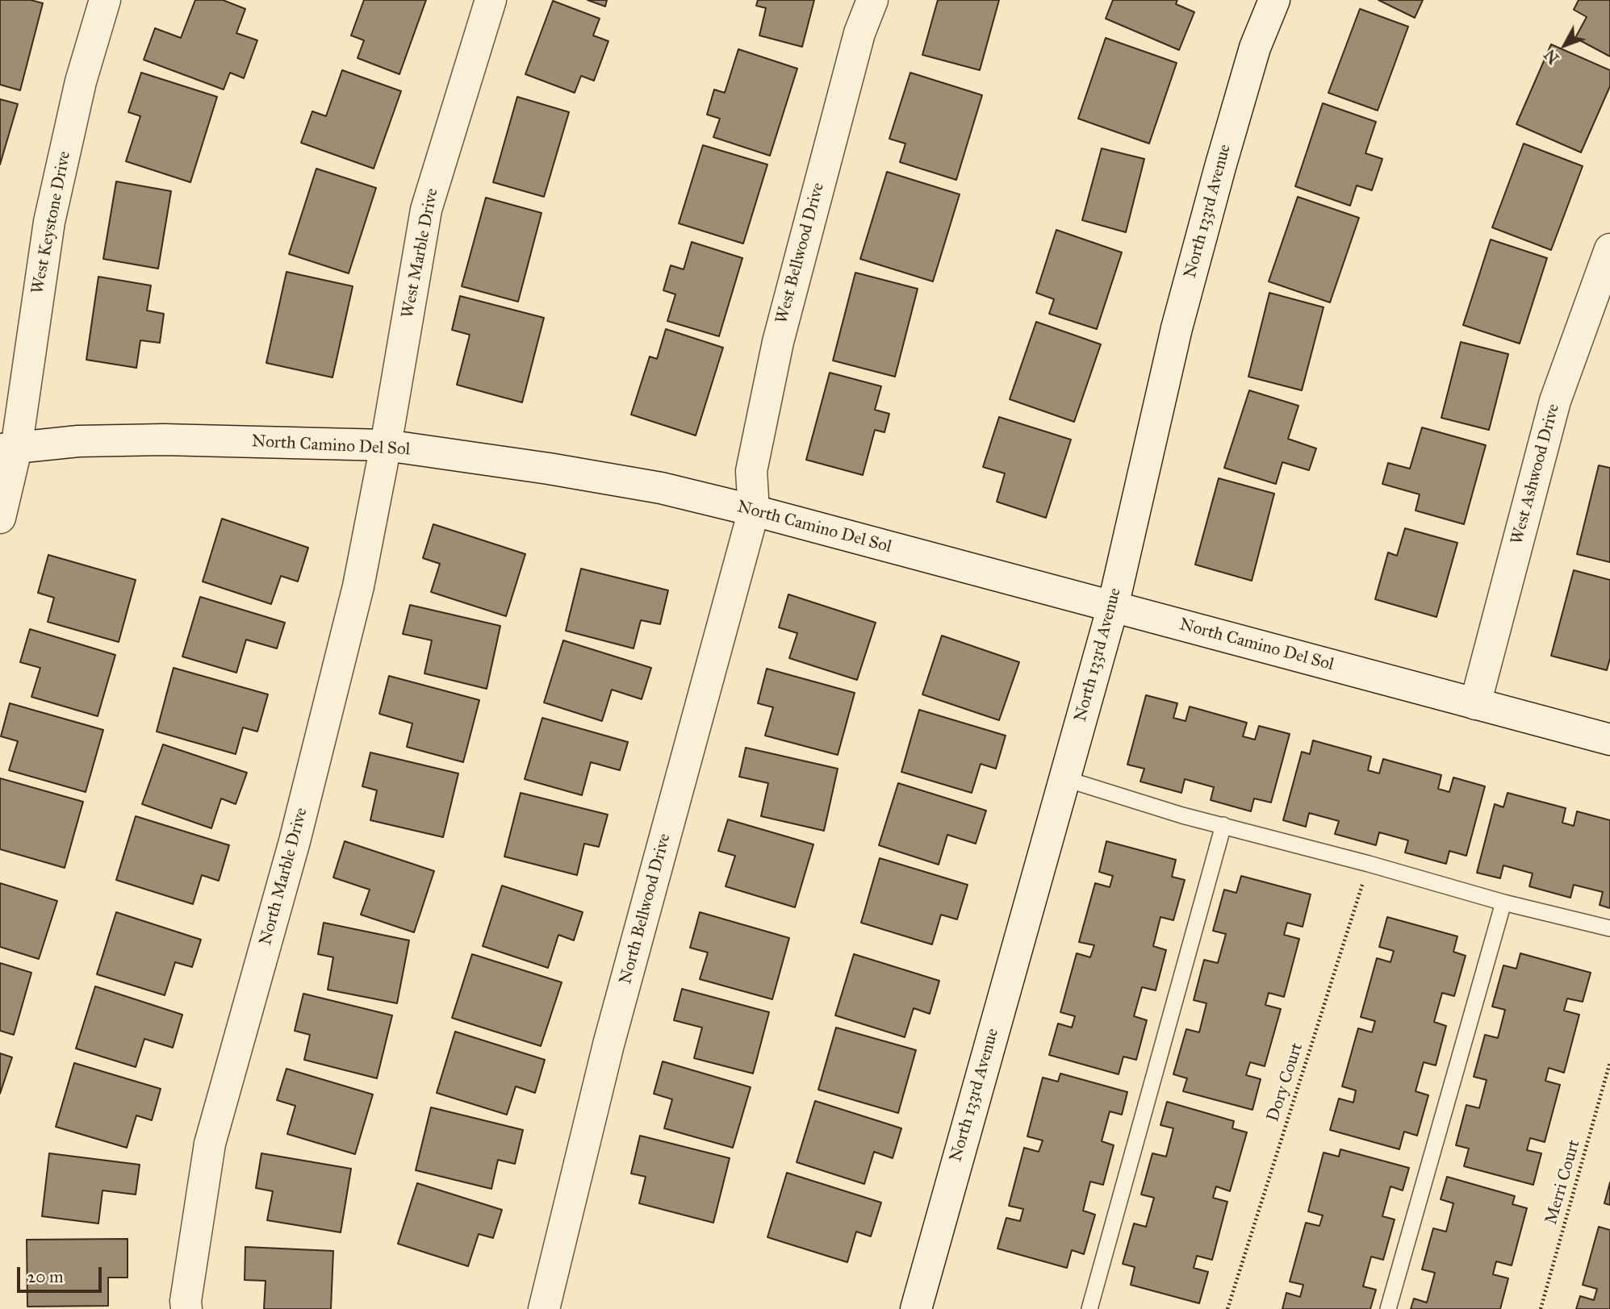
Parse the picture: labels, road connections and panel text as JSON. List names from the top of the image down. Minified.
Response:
{"streets":{"street":["North 133rd Avenue","West Keystone Drive","West Marble Drive","West Bellwood Drive","North Camino Del Sol","West Ashwood Drive","North Marble Drive","North Bellwood Drive"],"path":["Dory Court","Merri Court"]},"crossings":[["North 133rd Avenue","North Camino Del Sol"],["West Keystone Drive","North Camino Del Sol"],["West Marble Drive","North Camino Del Sol"],["West Marble Drive","North Marble Drive"],["West Bellwood Drive","North Camino Del Sol"],["West Bellwood Drive","North Bellwood Drive"],["North Camino Del Sol","West Ashwood Drive"],["North Camino Del Sol","North Marble Drive"],["North Camino Del Sol","North Bellwood Drive"]],"scale_bar":"20 m","north":"bottom left"}
